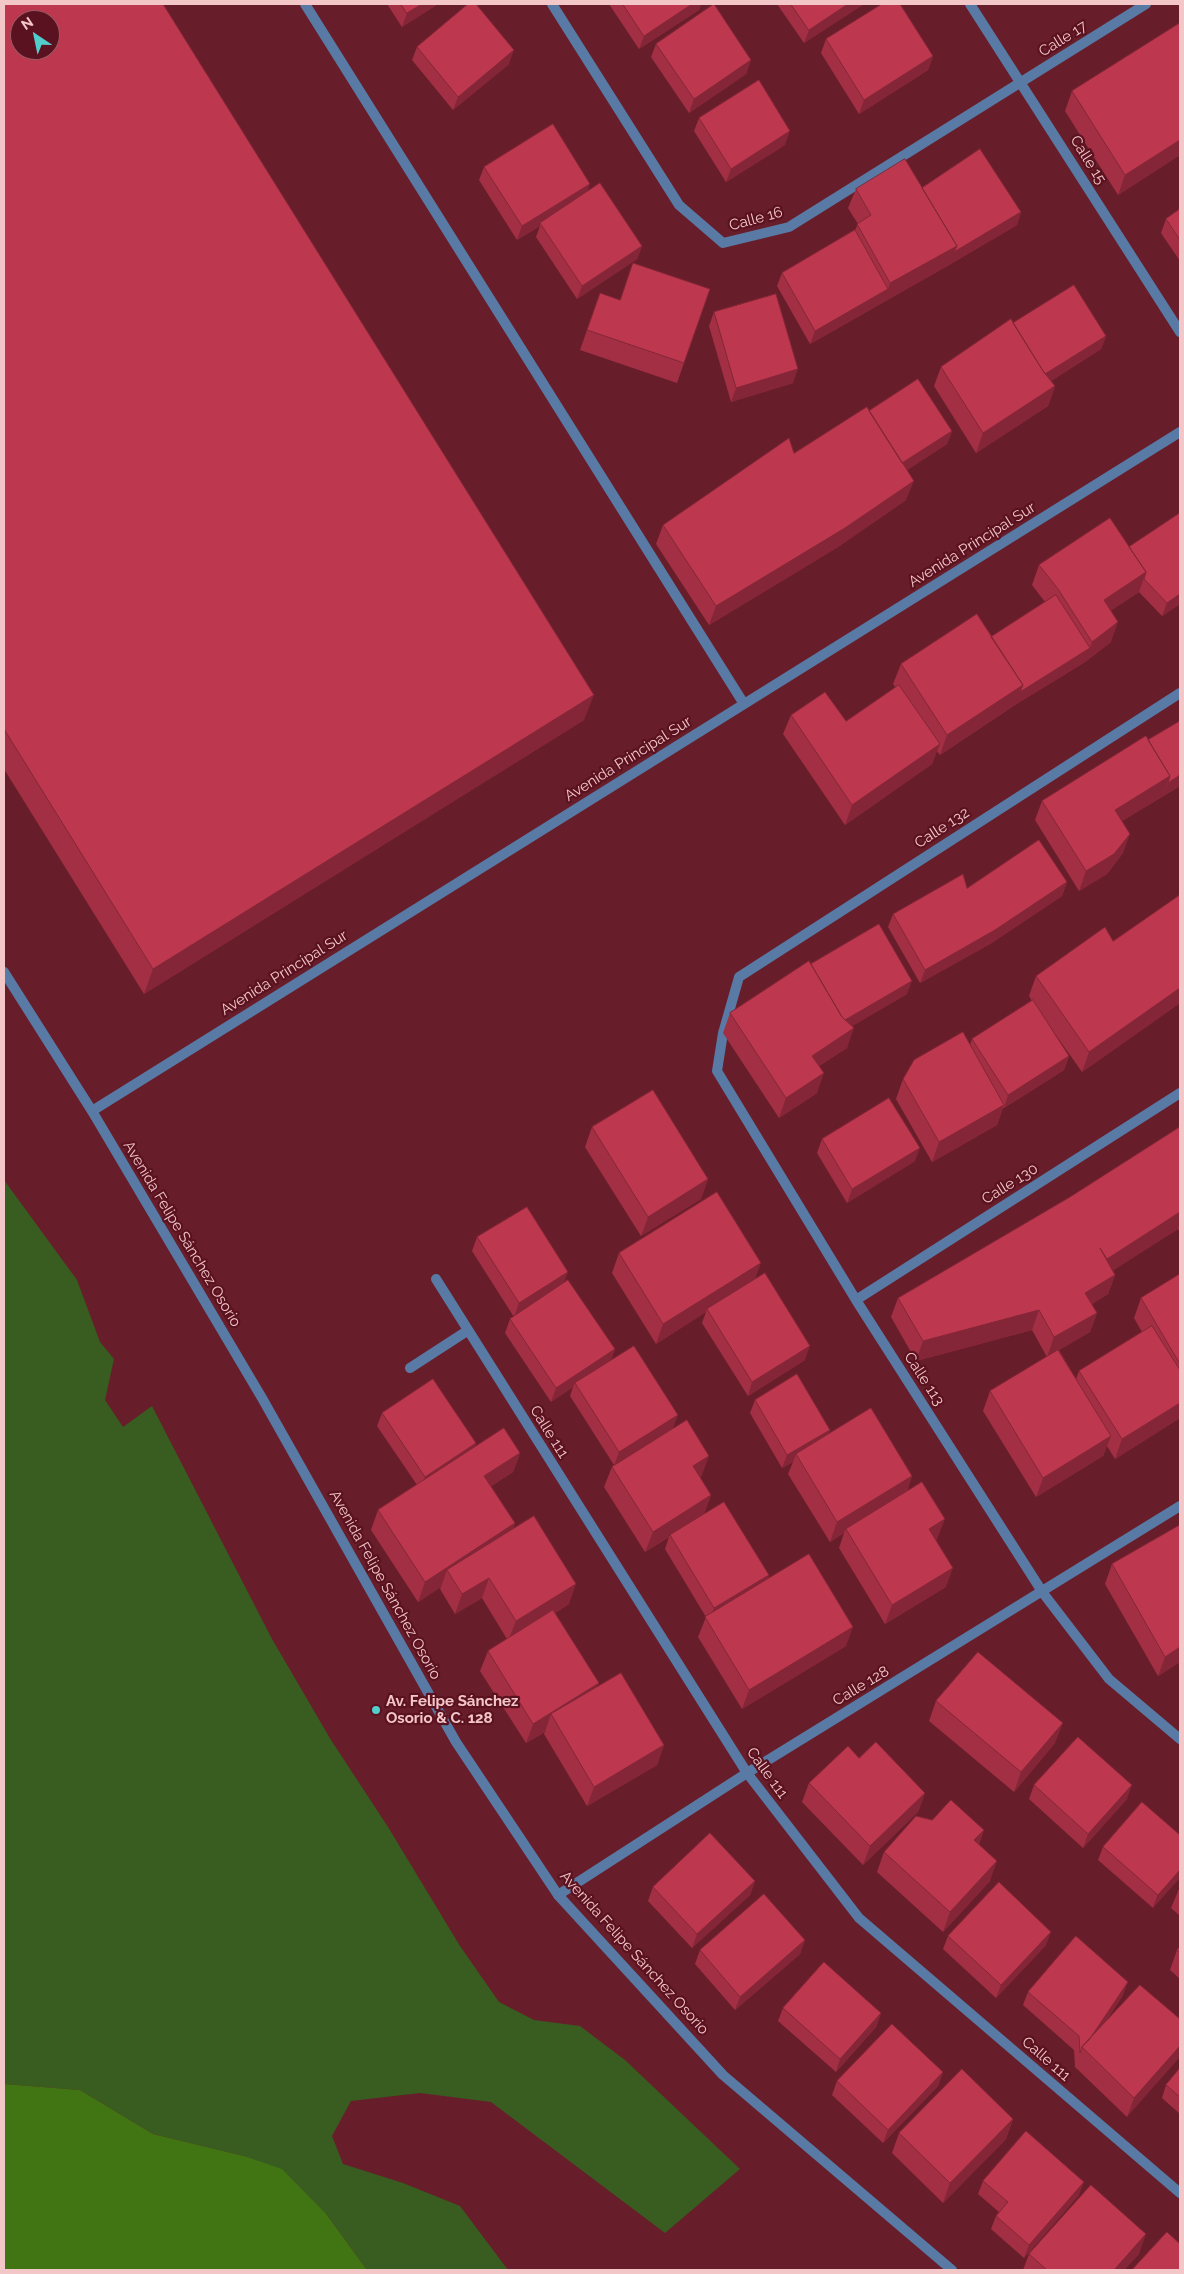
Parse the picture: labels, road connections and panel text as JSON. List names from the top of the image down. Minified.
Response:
{"streets":{"street":["Calle 17","Calle 15","Calle 16","Avenida Principal Sur","Calle 132","Calle 130","Avenida Felipe Sánchez Osorio","Calle 113","Calle 111","Calle 128"]},"crossings":[["Calle 17","Calle 15"],["Calle 17","Calle 16"],["Calle 15","Calle 16"],["Avenida Principal Sur","Avenida Felipe Sánchez Osorio"],["Calle 132","Calle 113"],["Calle 130","Calle 113"],["Avenida Felipe Sánchez Osorio","Calle 128"],["Calle 113","Calle 128"],["Calle 111","Calle 128"]],"places":["Av. Felipe Sánchez Osorio & C. 128"],"north":"top left"}
